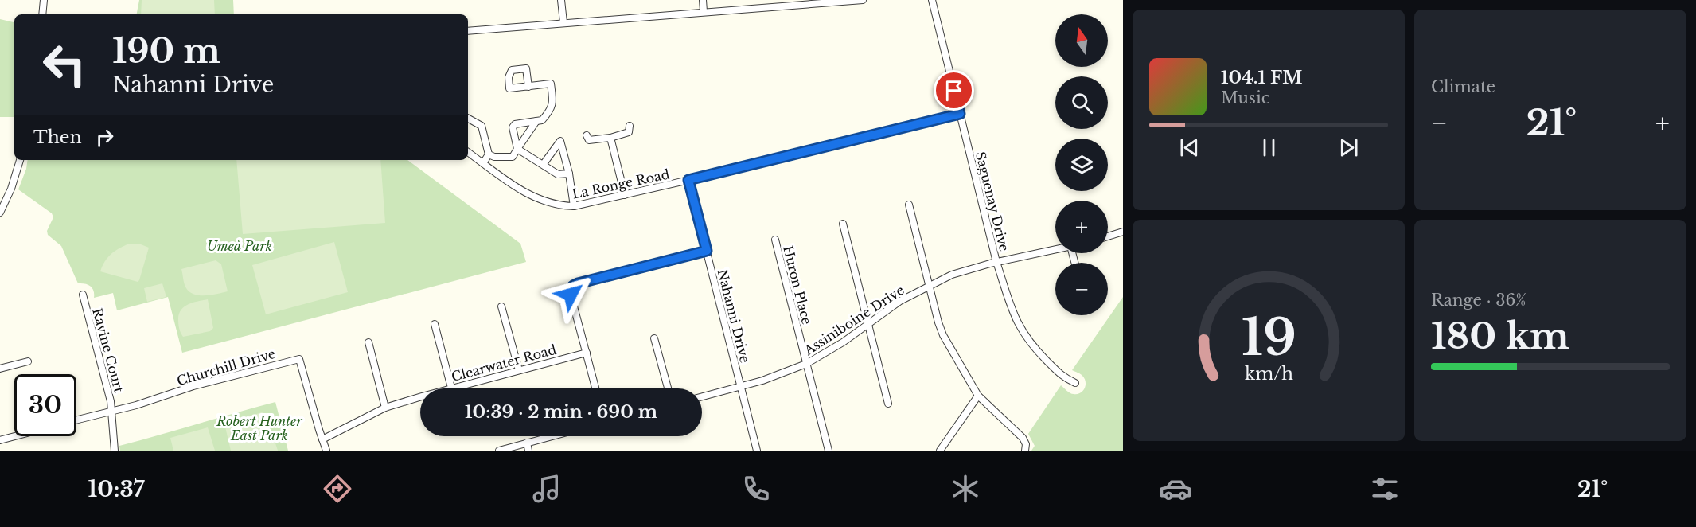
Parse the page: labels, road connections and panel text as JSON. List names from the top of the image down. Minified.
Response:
{"streets":{"street":["La Ronge Road","Saguenay Drive","Huron Place","Nahanni Drive","Assiniboine Drive","Ravine Court","Clearwater Road","Churchill Drive"]},"crossings":[["La Ronge Road","Saguenay Drive"],["La Ronge Road","Nahanni Drive"],["Saguenay Drive","Assiniboine Drive"],["Huron Place","Assiniboine Drive"],["Nahanni Drive","Assiniboine Drive"],["Ravine Court","Churchill Drive"],["Clearwater Road","Churchill Drive"]],"parks":["Umeå Park","Robert Hunter East Park"],"north":"top","page":{"tile":["Climate",["Range · 36%","180 km"]],"map_buttons":["+","−"],"turn":["190 m","Nahanni Drive"],"song":["104.1 FM","Music"],"heat":["−","21°","+"],"then":"Then","limit":"30","trip":"10:39 · 2 min · 690 m","tabs":["10:37","21°"],"gauge":["19","km/h"]}}
